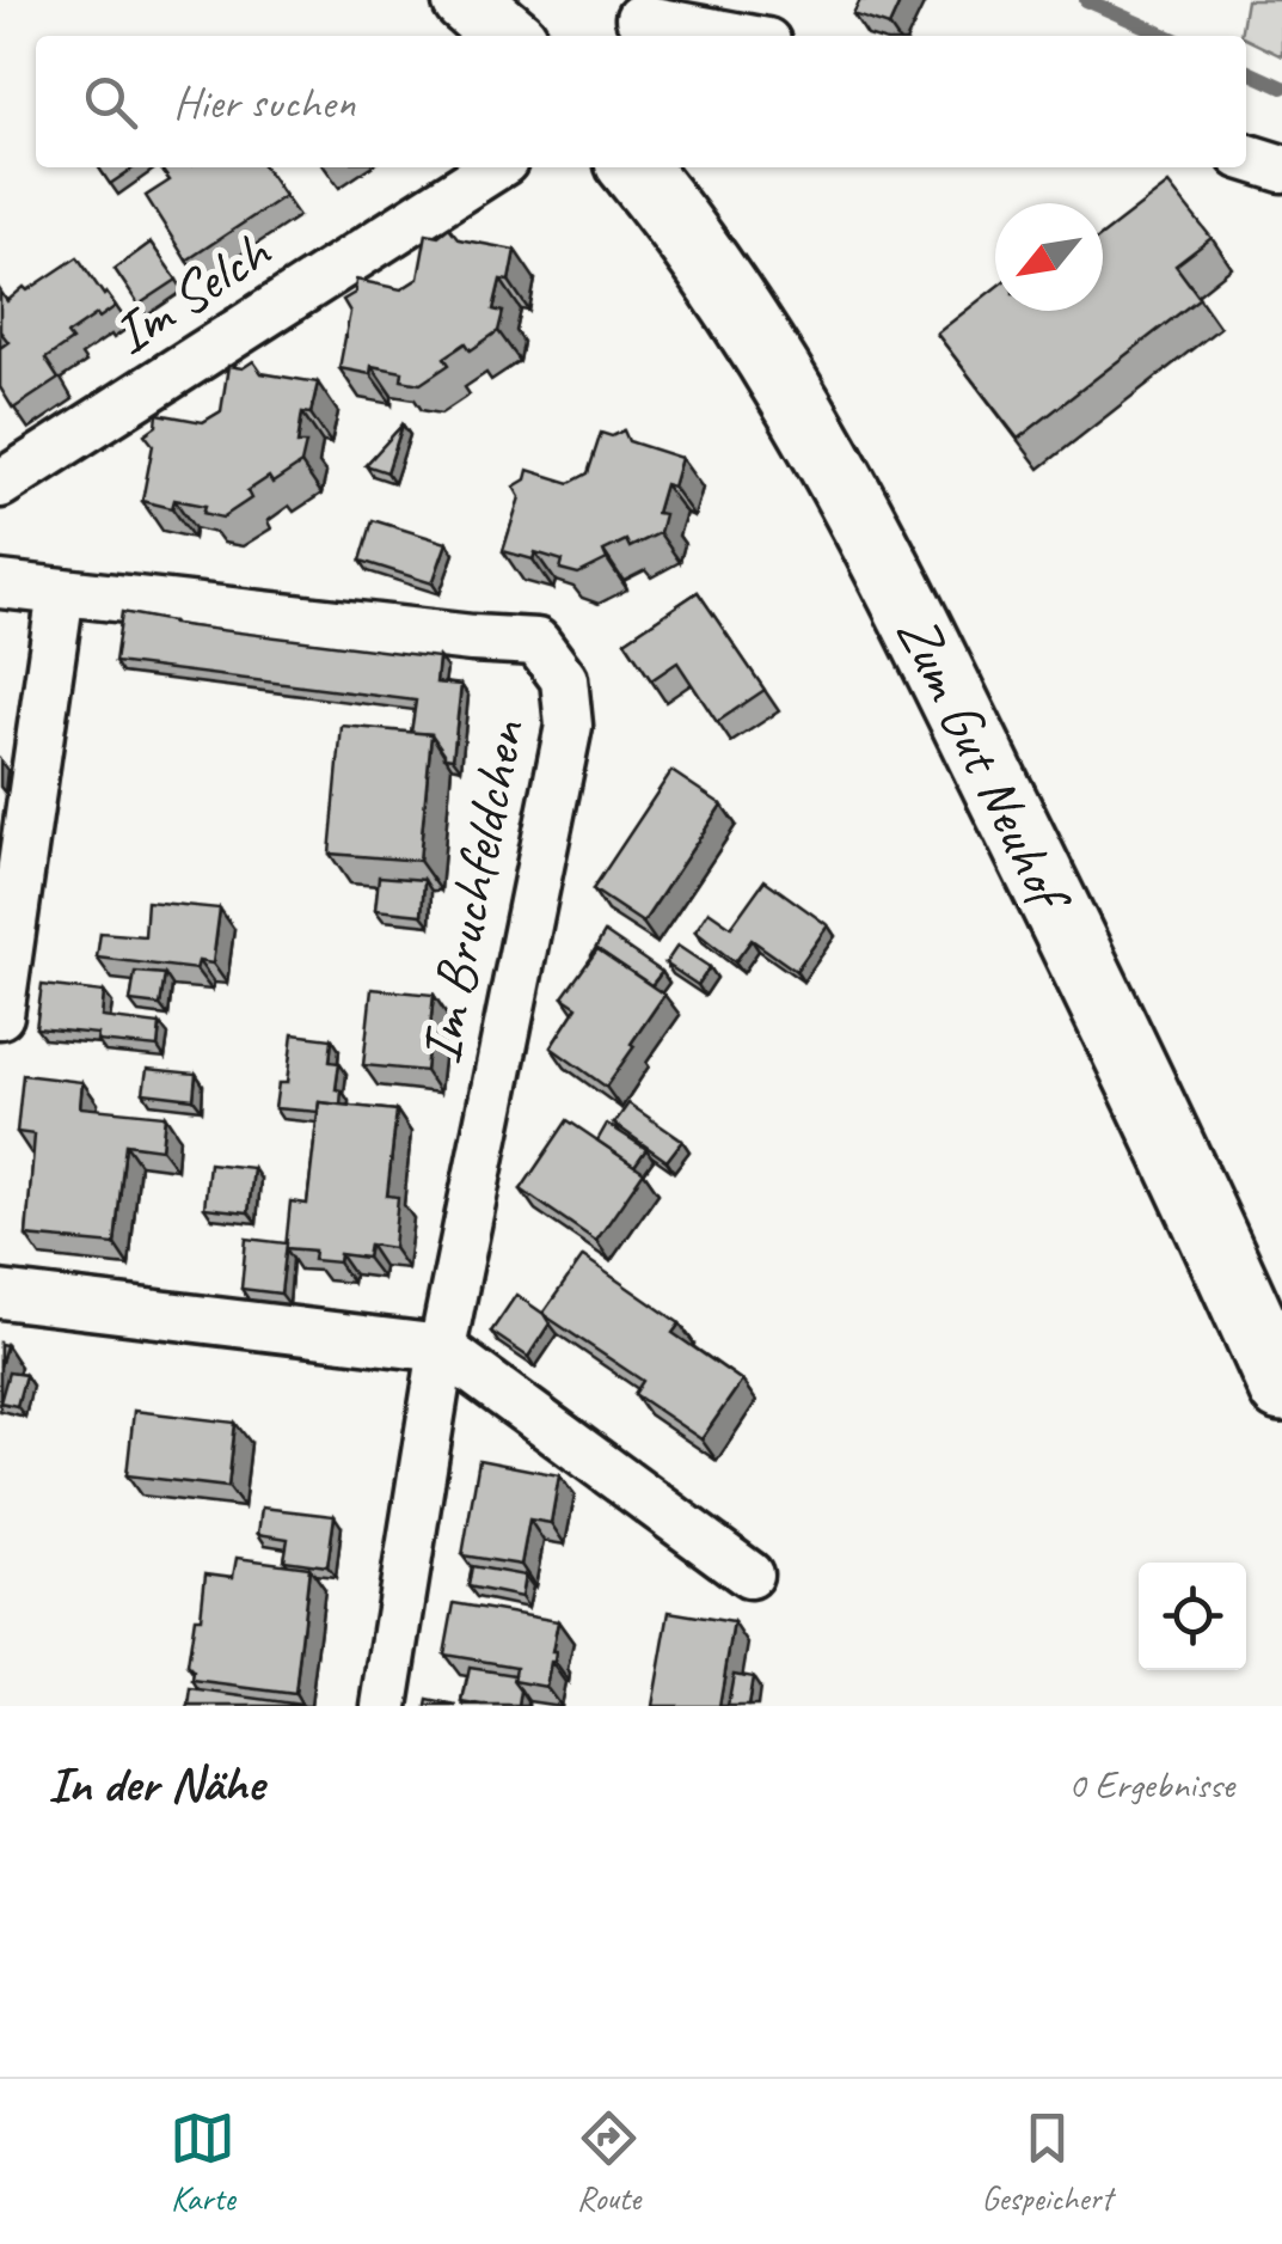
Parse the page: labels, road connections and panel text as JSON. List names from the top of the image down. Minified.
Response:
{"streets":{"main road":["Zum Gut Neuhof"],"street":["Im Selch","Im Bruchfeldchen"]},"north":"bottom left","page":{"search":"Hier suchen","heading":["In der Nähe","0 Ergebnisse"],"nav":["Karte","Route","Gespeichert"]}}
